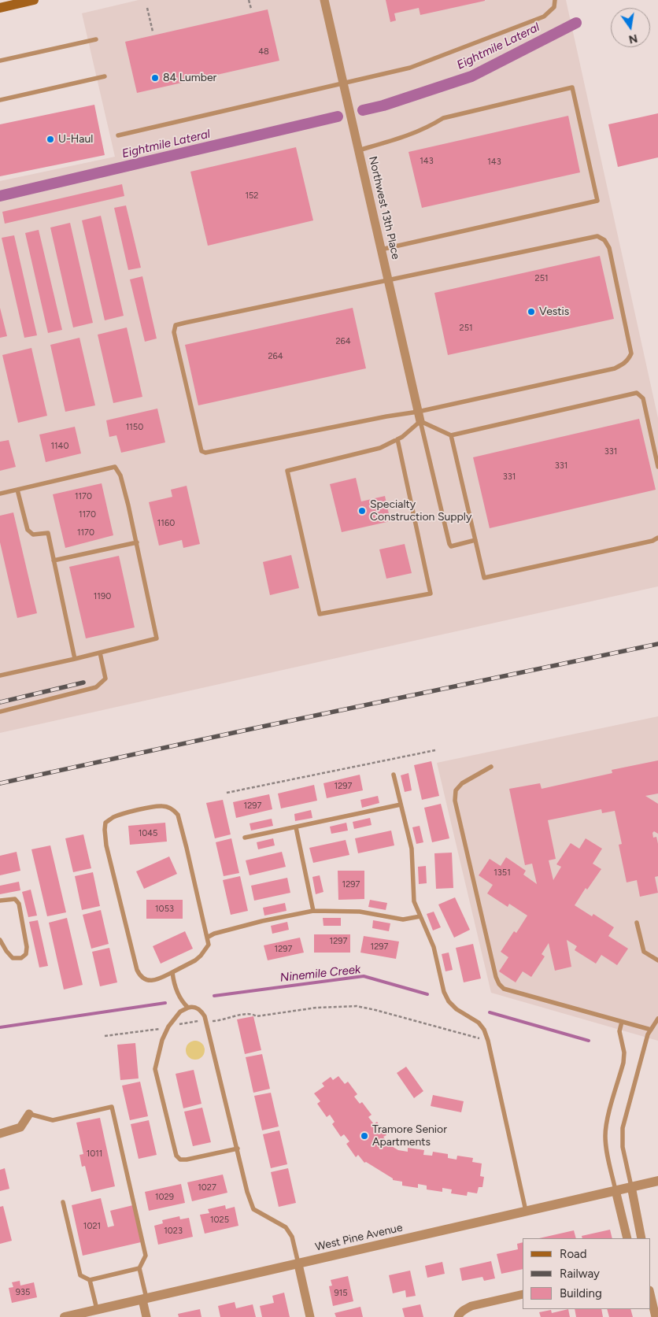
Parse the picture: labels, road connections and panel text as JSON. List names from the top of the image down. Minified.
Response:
{"streets":{"street":["Northwest 13th Place","West Pine Avenue"]},"water":["Eightmile Lateral","Ninemile Creek"],"places":["84 Lumber","U-Haul","Vestis","Specialty Construction Supply","Tramore Senior Apartments"],"house_numbers":["48","143","143","152","251","251","264","264","1150","1140","331","331","331","1170","1170","1160","1170","1190","1297","1297","1045","1351","1297","1053","1297","1297","1297","1011","1027","1029","1025","1021","1023","935","915"],"legend":["Road","Railway","Building"],"north":"bottom"}
